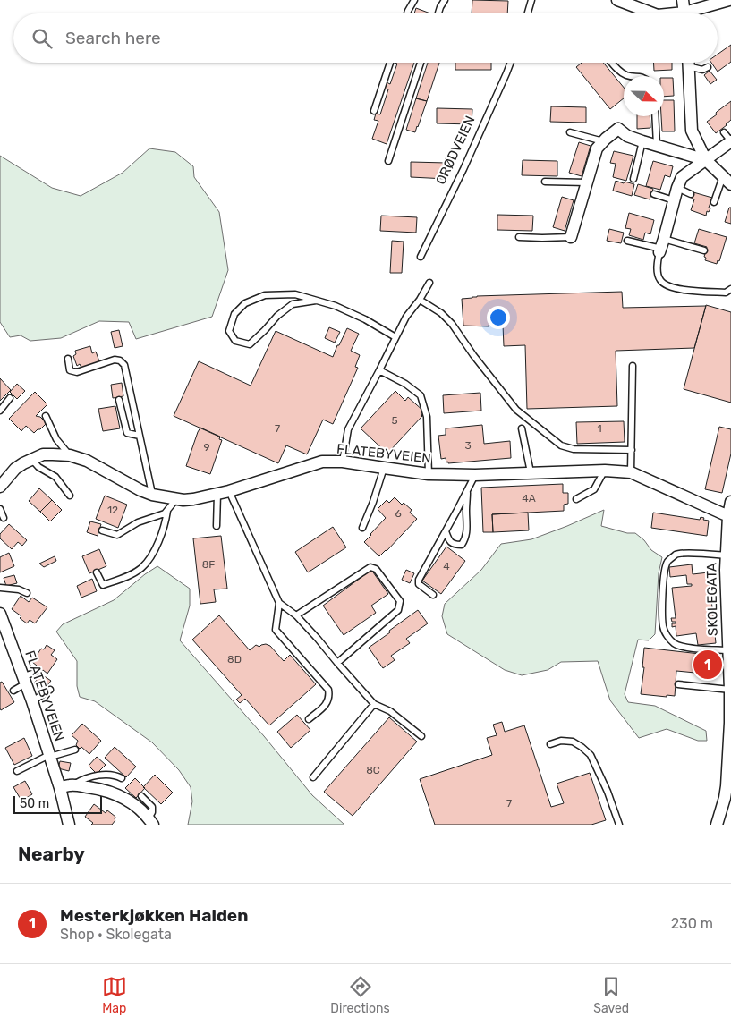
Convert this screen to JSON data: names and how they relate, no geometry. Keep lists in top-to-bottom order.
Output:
{
  "streets": {
    "street": ["FLATEBYVEIEN", "SKOLEGATA"],
    "lane": ["ORØDVEIEN"]
  },
  "crossings": [
    ["FLATEBYVEIEN", "SKOLEGATA"]
  ],
  "house_numbers": [
    "5",
    "7",
    "1",
    "3",
    "9",
    "4A",
    "12",
    "6",
    "8F",
    "4",
    "8D",
    "8C",
    "7"
  ],
  "scale_bar": "50 m",
  "north": "right",
  "page": {
    "search": "Search here",
    "pins": "1",
    "scale": "50 m",
    "heading": "Nearby",
    "list": [
      {
        "mark": "1",
        "name": "Mesterkjøkken Halden",
        "note": "Shop · Skolegata",
        "value": "230 m"
      }
    ],
    "nav": ["Map", "Directions", "Saved"]
  }
}
